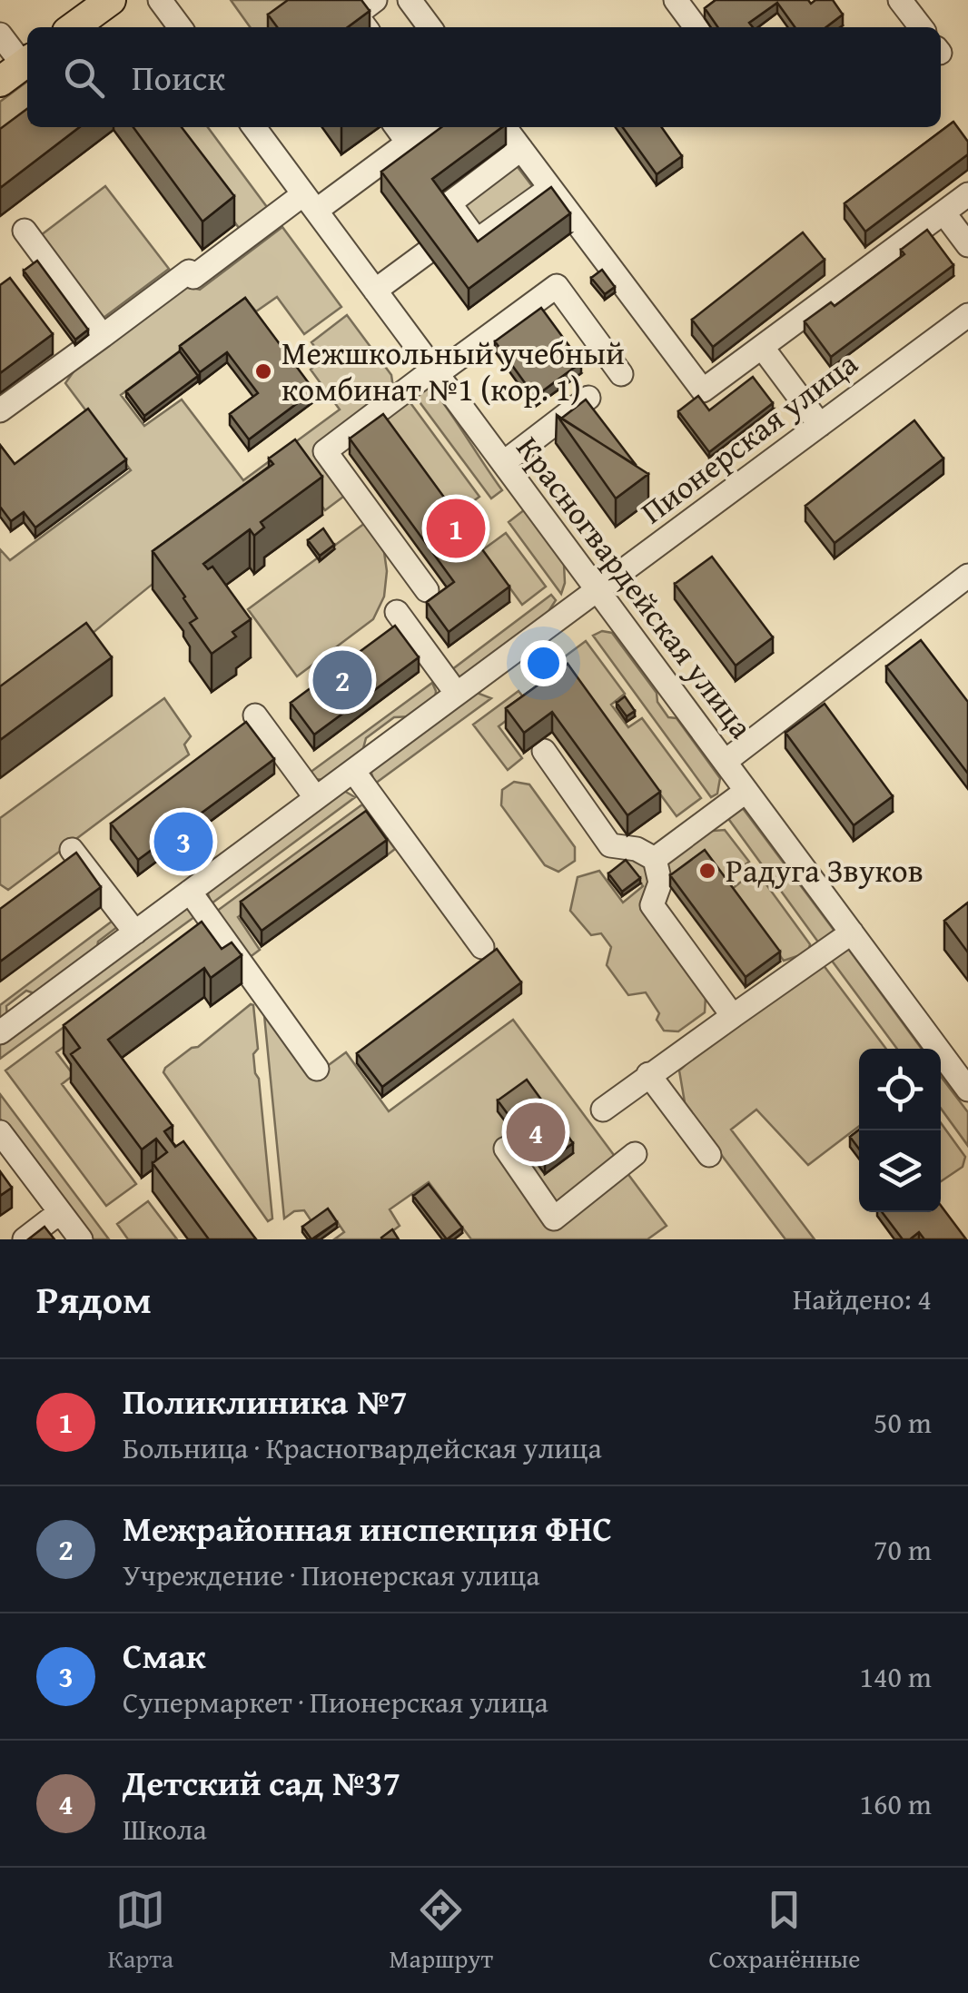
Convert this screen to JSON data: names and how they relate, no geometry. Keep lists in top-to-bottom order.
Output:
{
  "streets": {
    "street": ["Пионерская улица", "Красногвардейская улица"]
  },
  "crossings": [
    ["Пионерская улица", "Красногвардейская улица"]
  ],
  "places": ["Межшкольный учебный комбинат №1 (кор. 1)", "Радуга Звуков"],
  "page": {
    "search": "Поиск",
    "pins": [
      "1",
      "2",
      "3",
      "4"
    ],
    "heading": ["Рядом", "Найдено: 4"],
    "list": [
      {
        "mark": "1",
        "name": "Поликлиника №7",
        "note": "Больница · Красногвардейская улица",
        "value": "50 m"
      },
      {
        "mark": "2",
        "name": "Межрайонная инспекция ФНС",
        "note": "Учреждение · Пионерская улица",
        "value": "70 m"
      },
      {
        "mark": "3",
        "name": "Смак",
        "note": "Супермаркет · Пионерская улица",
        "value": "140 m"
      },
      {
        "mark": "4",
        "name": "Детский сад №37",
        "note": "Школа",
        "value": "160 m"
      }
    ],
    "nav": ["Карта", "Маршрут", "Сохранённые"]
  }
}
